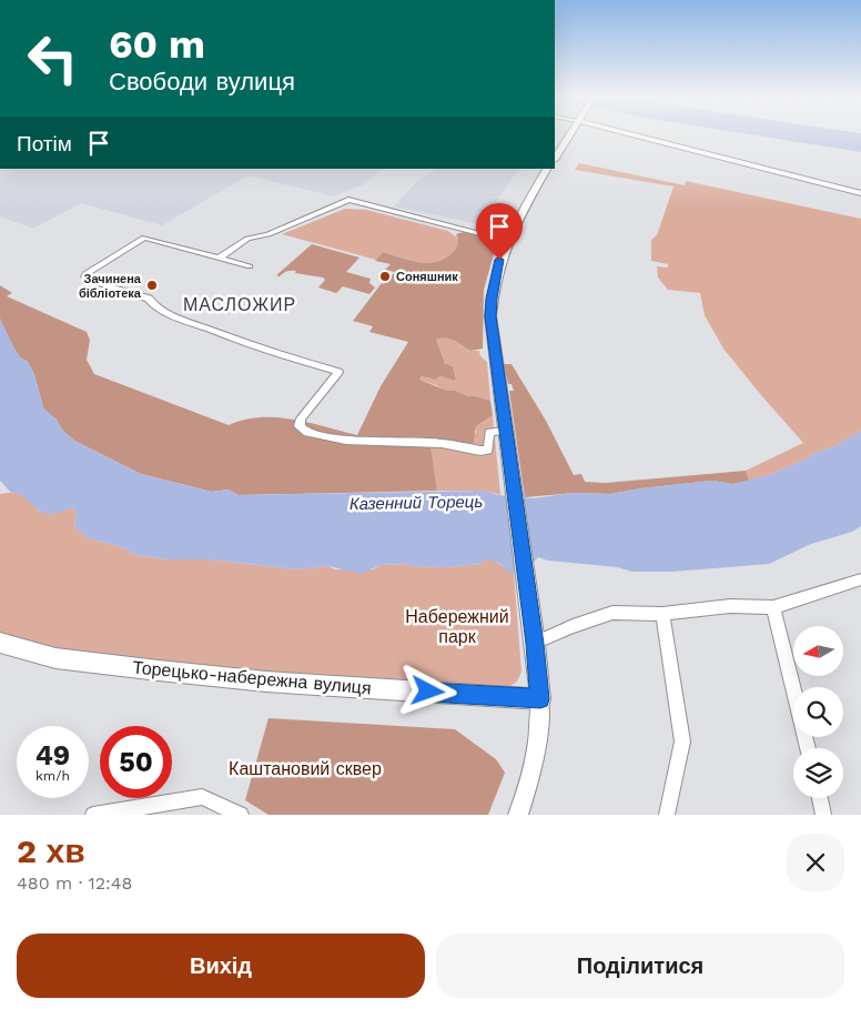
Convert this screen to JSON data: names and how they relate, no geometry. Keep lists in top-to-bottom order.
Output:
{
  "streets": {
    "main road": ["Торецько-набережна вулиця"]
  },
  "districts": ["МАСЛОЖИР"],
  "water": ["Казенний Торець"],
  "parks": ["Набережний парк", "Каштановий сквер"],
  "places": ["Соняшник", "Зачинена бібліотека"],
  "north": "left",
  "page": {
    "turn": ["60 m", "Свободи вулиця"],
    "then": "Потім",
    "speed": "49 km/h",
    "limit": "50",
    "heading": ["2 хв", "480 m · 12:48"],
    "buttons": ["Вихід", "Поділитися"]
  }
}
